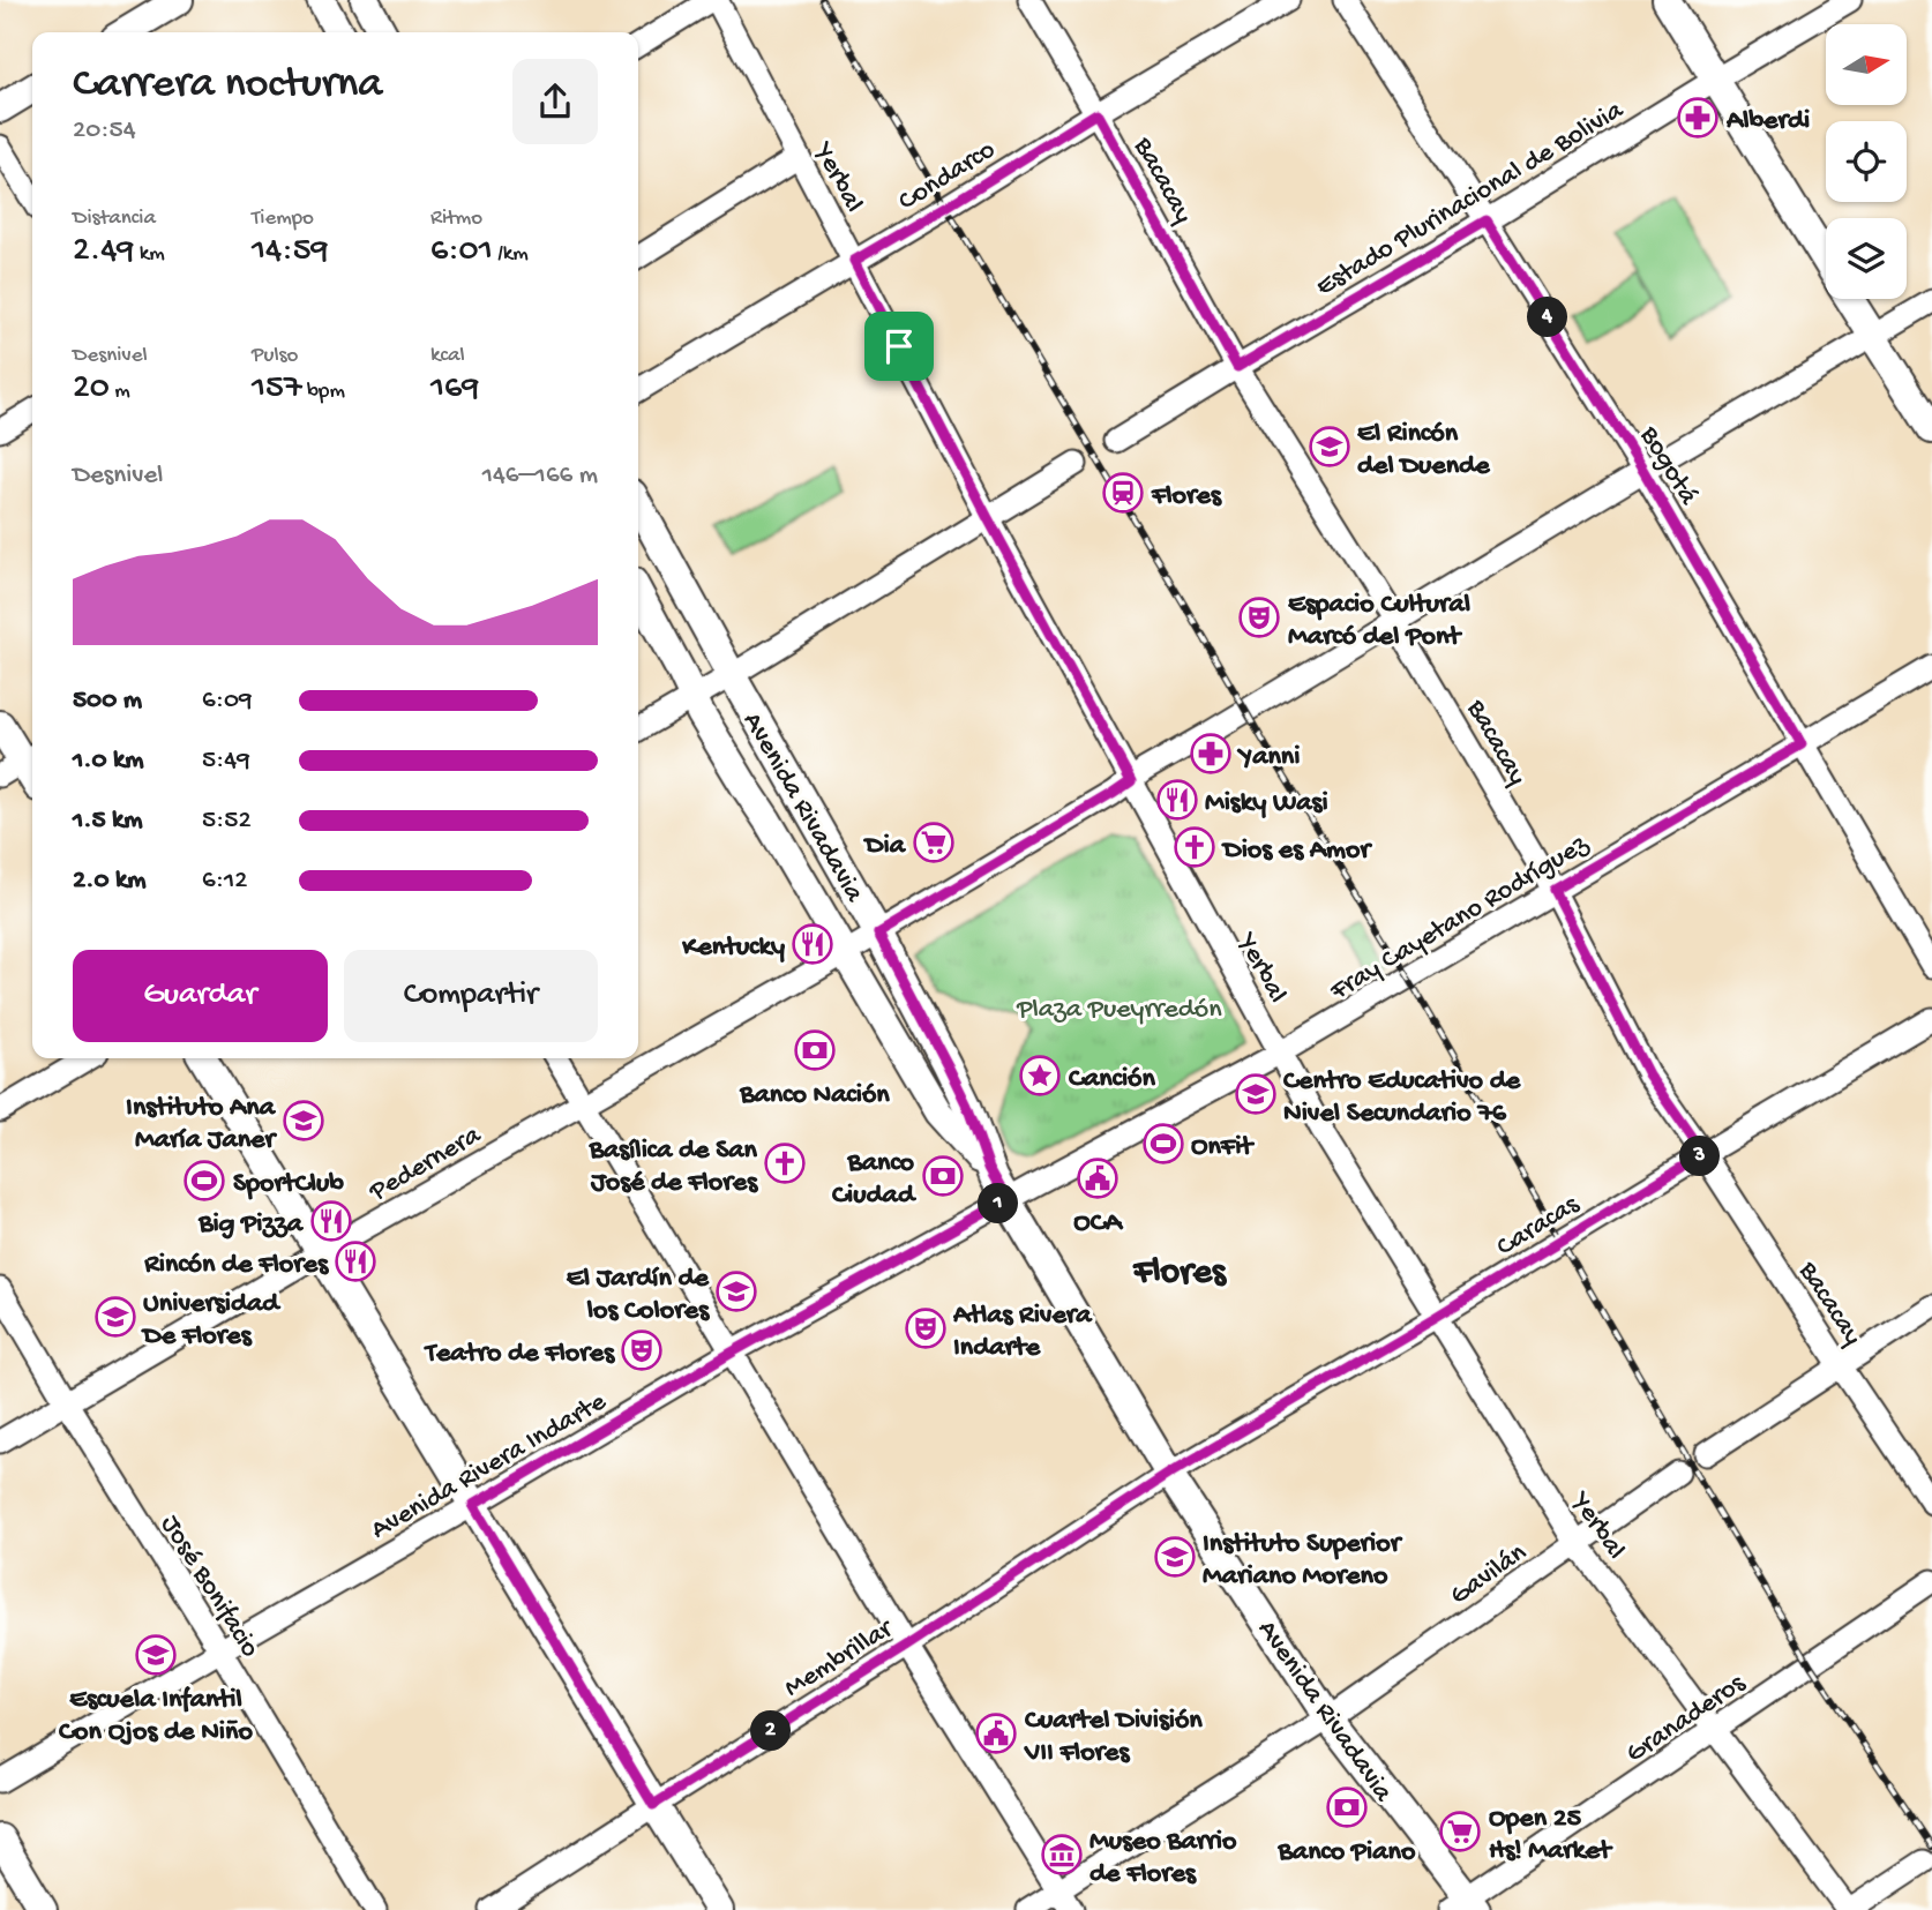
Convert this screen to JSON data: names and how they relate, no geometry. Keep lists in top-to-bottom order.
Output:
{
  "streets": {
    "main road": ["Avenida Rivadavia"],
    "street": [
      "Condarco",
      "Yerbal",
      "Bacacay",
      "Estado Plurinacional de Bolivia",
      "Bogotá",
      "Fray Cayetano Rodríguez",
      "Pedernera",
      "Caracas",
      "Avenida Rivera Indarte",
      "Gavilán",
      "José Bonifacio",
      "Membrillar",
      "Granaderos"
    ]
  },
  "crossings": [
    ["Condarco", "Yerbal"],
    ["Condarco", "Bacacay"],
    ["Yerbal", "Fray Cayetano Rodríguez"],
    ["Yerbal", "Pedernera"],
    ["Yerbal", "Caracas"],
    ["Yerbal", "Gavilán"],
    ["Yerbal", "Granaderos"],
    ["Bacacay", "Estado Plurinacional de Bolivia"],
    ["Bacacay", "Fray Cayetano Rodríguez"],
    ["Bacacay", "Pedernera"],
    ["Bacacay", "Caracas"],
    ["Estado Plurinacional de Bolivia", "Bogotá"],
    ["Bogotá", "Fray Cayetano Rodríguez"],
    ["Bogotá", "Pedernera"],
    ["Avenida Rivadavia", "Fray Cayetano Rodríguez"],
    ["Avenida Rivadavia", "Pedernera"],
    ["Avenida Rivadavia", "Caracas"],
    ["Avenida Rivadavia", "Avenida Rivera Indarte"],
    ["Avenida Rivadavia", "Gavilán"],
    ["Avenida Rivadavia", "Membrillar"],
    ["Avenida Rivadavia", "Granaderos"],
    ["Fray Cayetano Rodríguez", "Avenida Rivera Indarte"],
    ["Pedernera", "José Bonifacio"],
    ["Caracas", "Membrillar"],
    ["Avenida Rivera Indarte", "José Bonifacio"]
  ],
  "districts": ["Flores"],
  "parks": ["Plaza Pueyrredón"],
  "places": {
    "pharmacy": ["Alberdi", "Yanni"],
    "school or university": [
      "El Rincón del Duende",
      "Centro Educativo de Nivel Secundario 76",
      "Instituto Ana María Janer",
      "El Jardín de los Colores",
      "Universidad De Flores",
      "Instituto Superior Mariano Moreno",
      "Escuela Infantil Con Ojos de Niño"
    ],
    "station": ["Flores"],
    "theatre": ["Espacio Cultural Marcó del Pont", "Atlas Rivera Indarte", "Teatro de Flores"],
    "restaurant": [
      "Misky Wasi",
      "Kentucky",
      "Big Pizza",
      "Rincón de Flores"
    ],
    "supermarket": ["Dia", "Open 25 Hs! Market"],
    "church": ["Dios es Amor", "Basílica de San José de Flores"],
    "bank": ["Banco Nación", "Banco Ciudad", "Banco Piano"],
    "place": ["Canción"],
    "sports": ["OnFit", "SportClub"],
    "public building": ["OCA", "Cuartel División VII Flores"],
    "museum": ["Museo Barrio de Flores"]
  },
  "north": "right",
  "page": {
    "heading": ["Carrera nocturna", "20:54"],
    "stats": [
      ["Distancia", "2.49 km"],
      ["Tiempo", "14:59"],
      ["Ritmo", "6:01 /km"],
      ["Desnivel", "20 m"],
      ["Pulso", "157 bpm"],
      ["kcal", "169"]
    ],
    "pins": [
      "4",
      "3",
      "1",
      "2"
    ],
    "chart": ["Desnivel", "146–166 m"],
    "list": [
      {
        "name": "500 m",
        "note": "6:09"
      },
      {
        "name": "1.0 km",
        "note": "5:49"
      },
      {
        "name": "1.5 km",
        "note": "5:52"
      },
      {
        "name": "2.0 km",
        "note": "6:12"
      }
    ],
    "buttons": ["Guardar", "Compartir"]
  }
}
